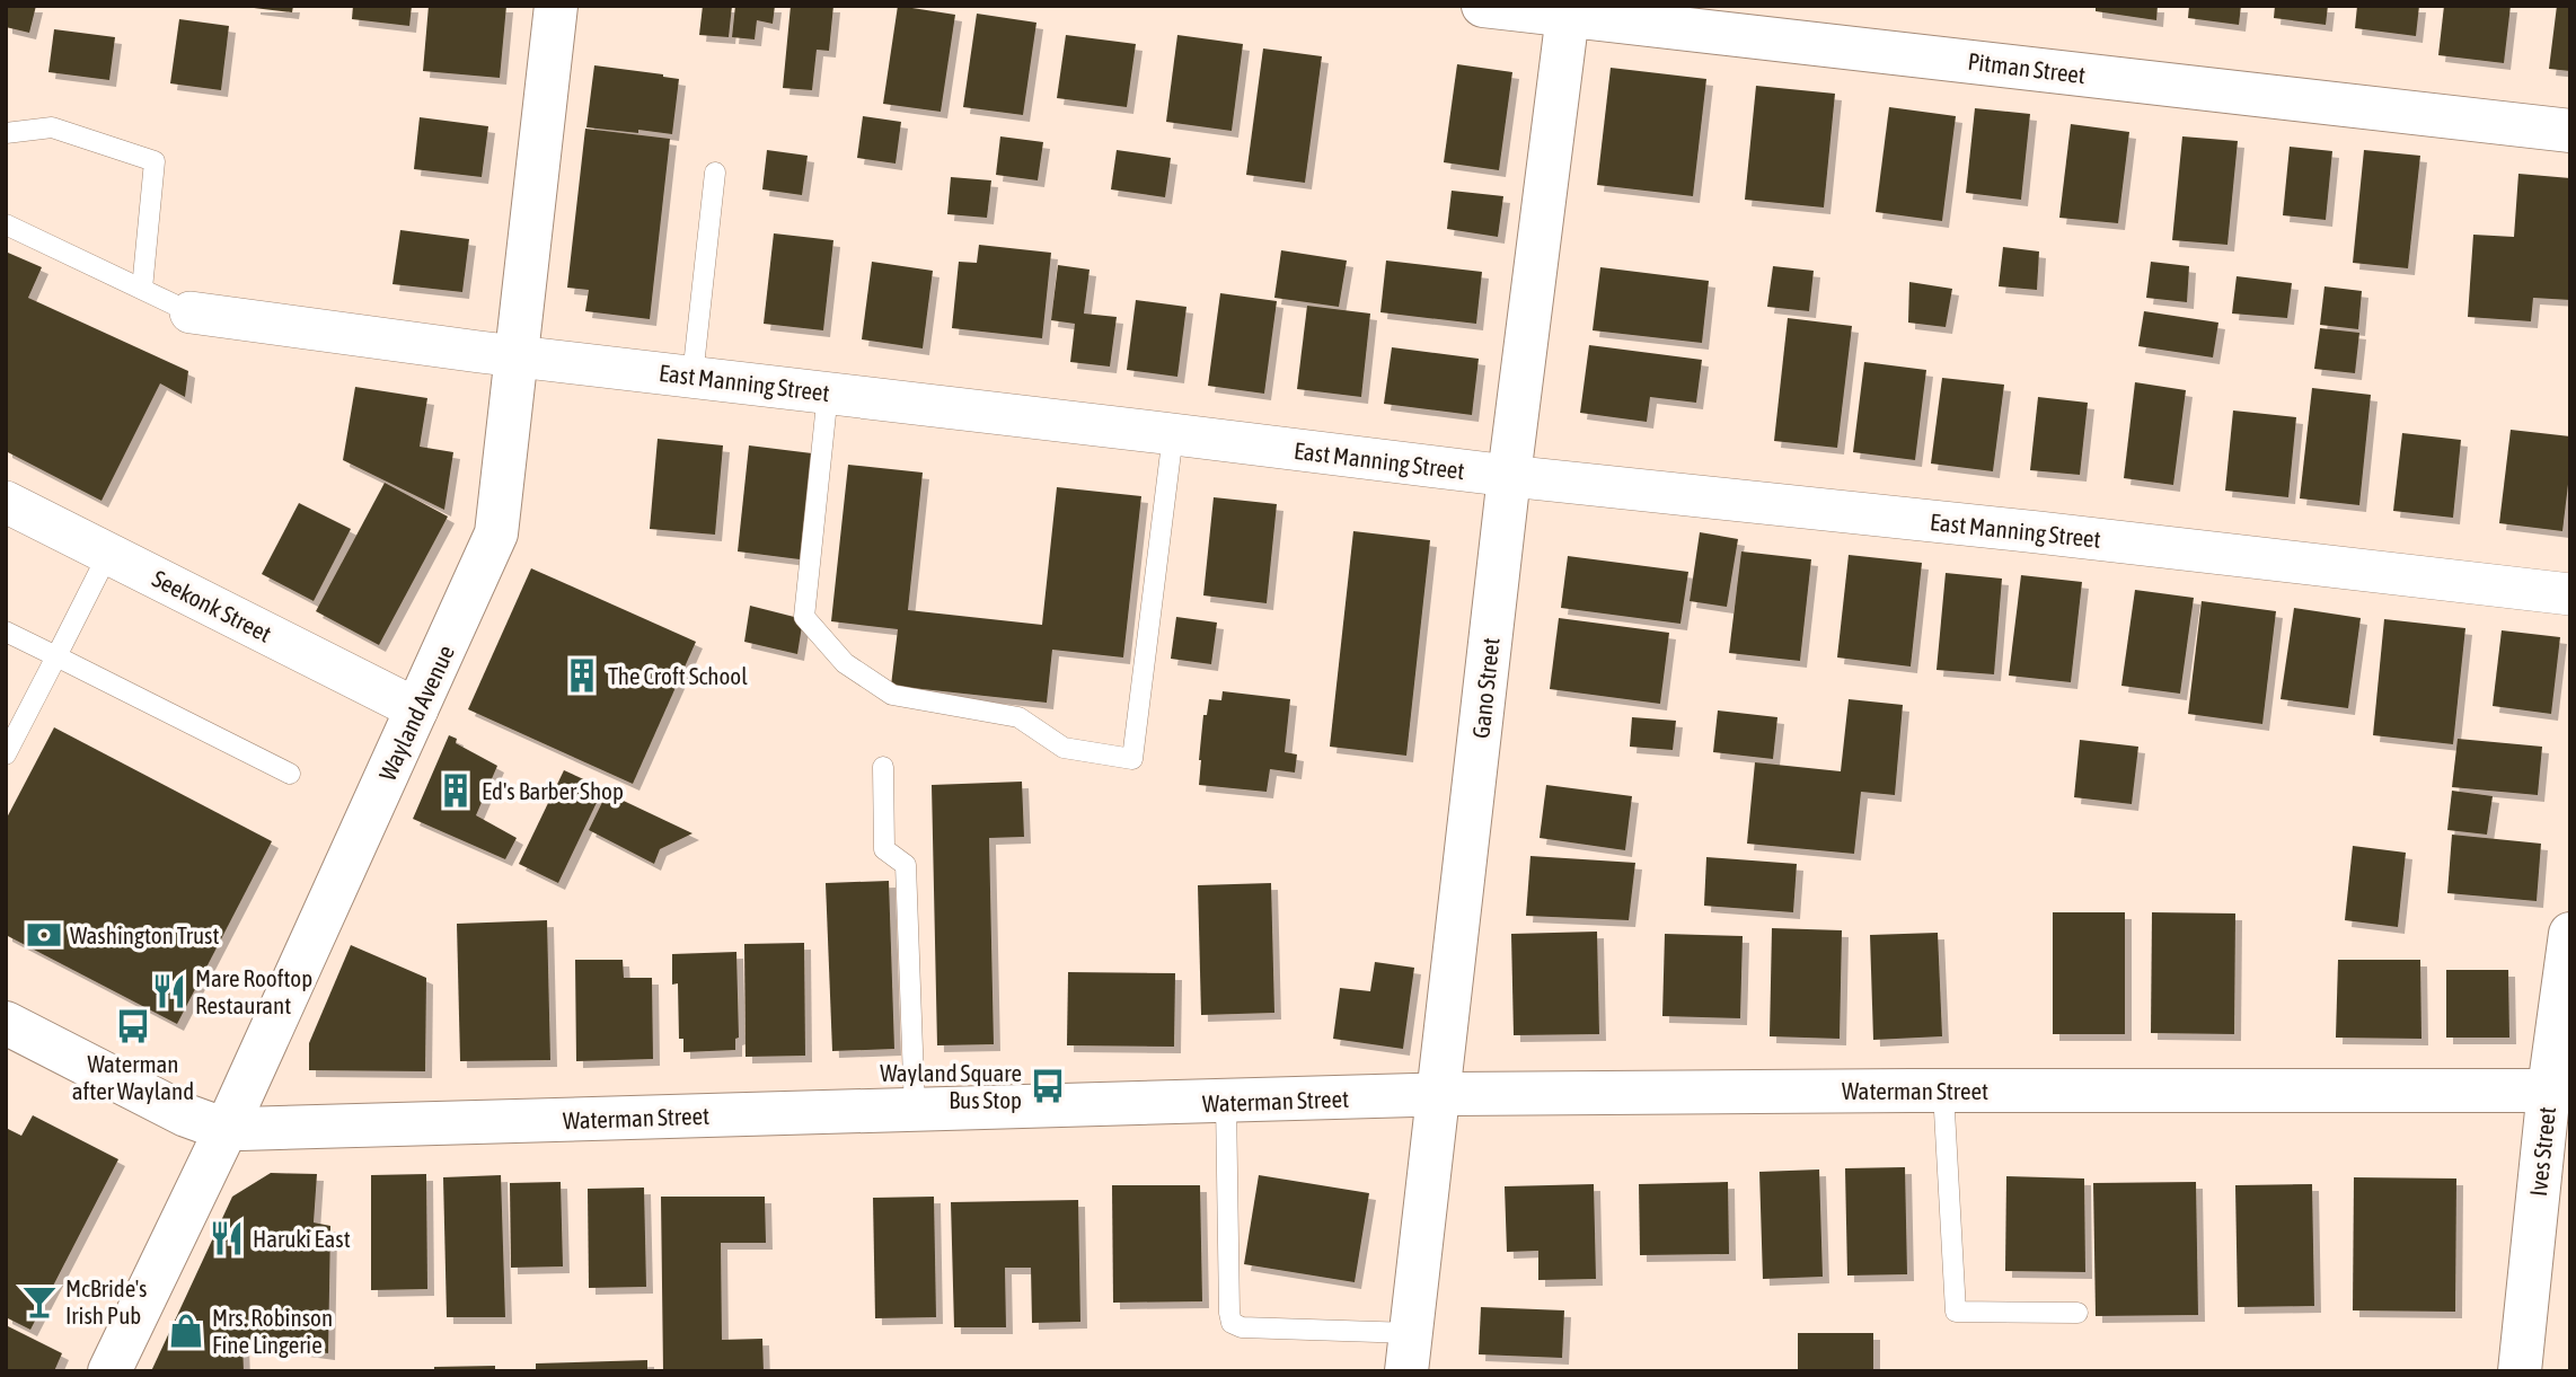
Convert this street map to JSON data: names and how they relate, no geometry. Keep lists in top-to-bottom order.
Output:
{
  "streets": {
    "main road": [
      "Pitman Street",
      "Gano Street",
      "Wayland Avenue",
      "Waterman Street",
      "Ives Street"
    ],
    "street": ["East Manning Street", "Seekonk Street"]
  },
  "crossings": [
    ["Pitman Street", "Gano Street"],
    ["East Manning Street", "Gano Street"],
    ["East Manning Street", "Wayland Avenue"],
    ["Seekonk Street", "Wayland Avenue"],
    ["Gano Street", "Waterman Street"],
    ["Wayland Avenue", "Waterman Street"],
    ["Waterman Street", "Ives Street"]
  ],
  "places": {
    "building": ["The Croft School", "Ed's Barber Shop"],
    "bank": ["Washington Trust"],
    "restaurant": ["Mare Rooftop Restaurant", "Haruki East"],
    "bus stop": ["Waterman after Wayland", "Wayland Square Bus Stop"],
    "bar": ["McBride's Irish Pub"],
    "shop": ["Mrs. Robinson Fine Lingerie"]
  }
}
